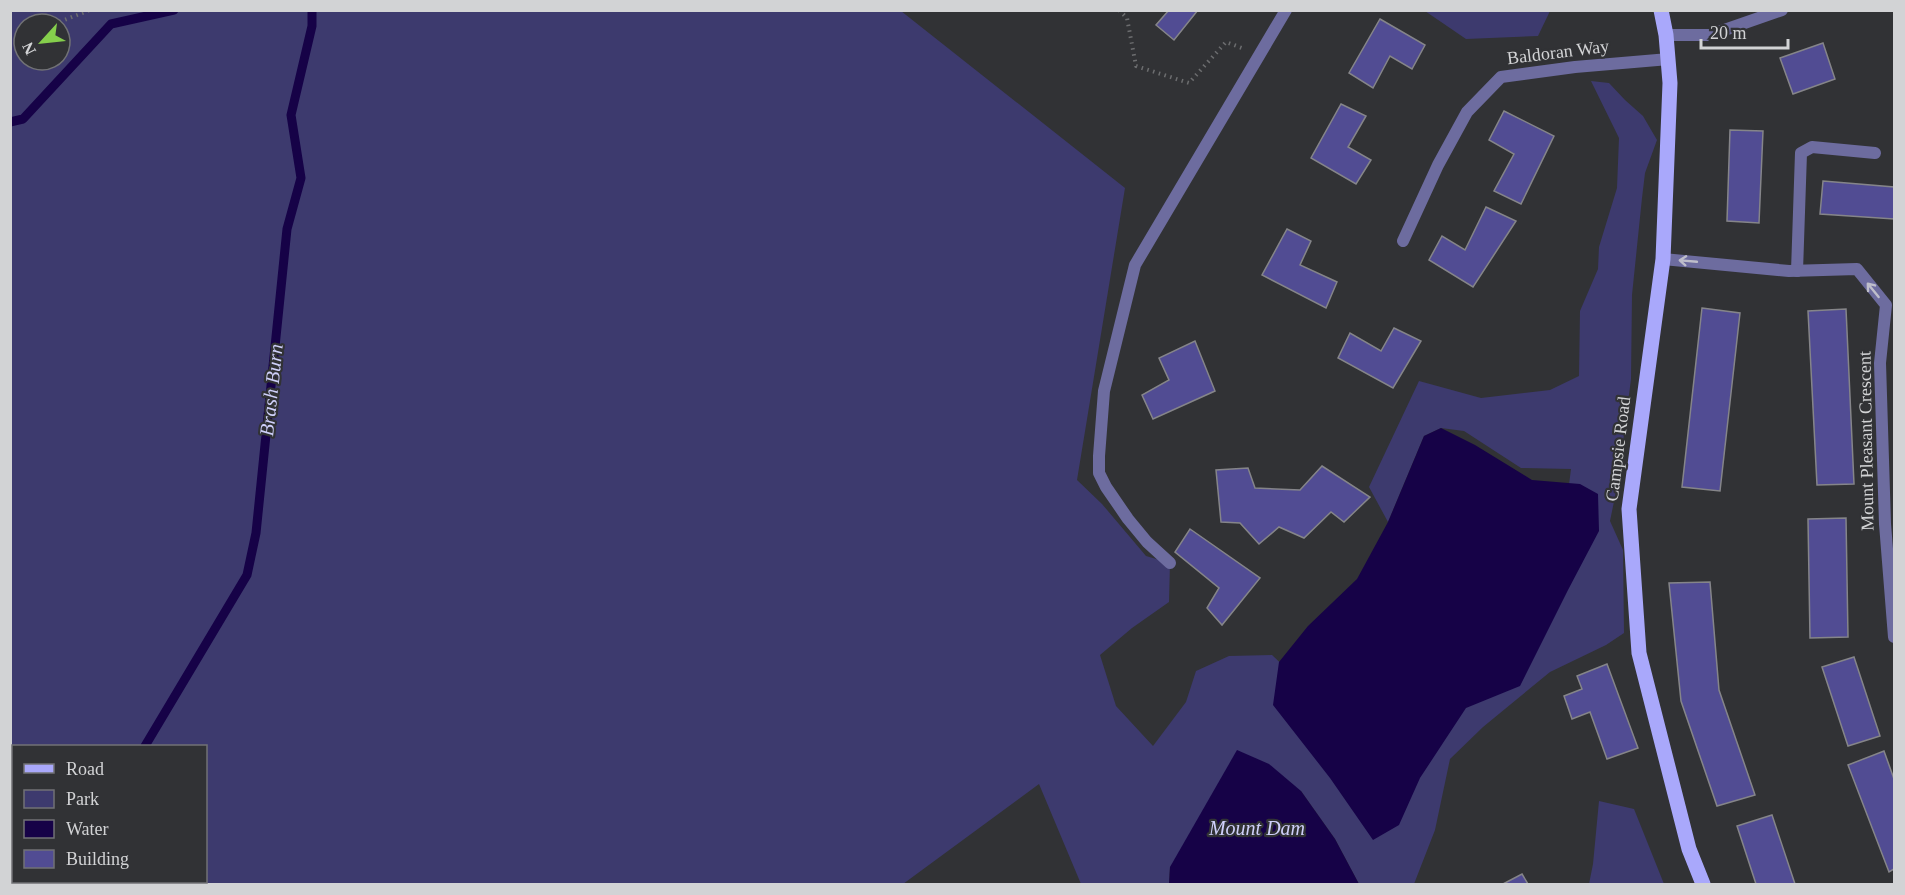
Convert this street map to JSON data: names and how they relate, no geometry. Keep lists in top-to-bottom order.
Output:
{
  "streets": {
    "main road": ["Campsie Road"],
    "street": ["Baldoran Way", "Mount Pleasant Crescent"]
  },
  "crossings": [
    ["Baldoran Way", "Campsie Road"],
    ["Mount Pleasant Crescent", "Campsie Road"]
  ],
  "water": ["Brash Burn", "Mount Dam"],
  "legend": [
    "Road",
    "Park",
    "Water",
    "Building"
  ],
  "scale_bar": "20 m",
  "north": "bottom left"
}
